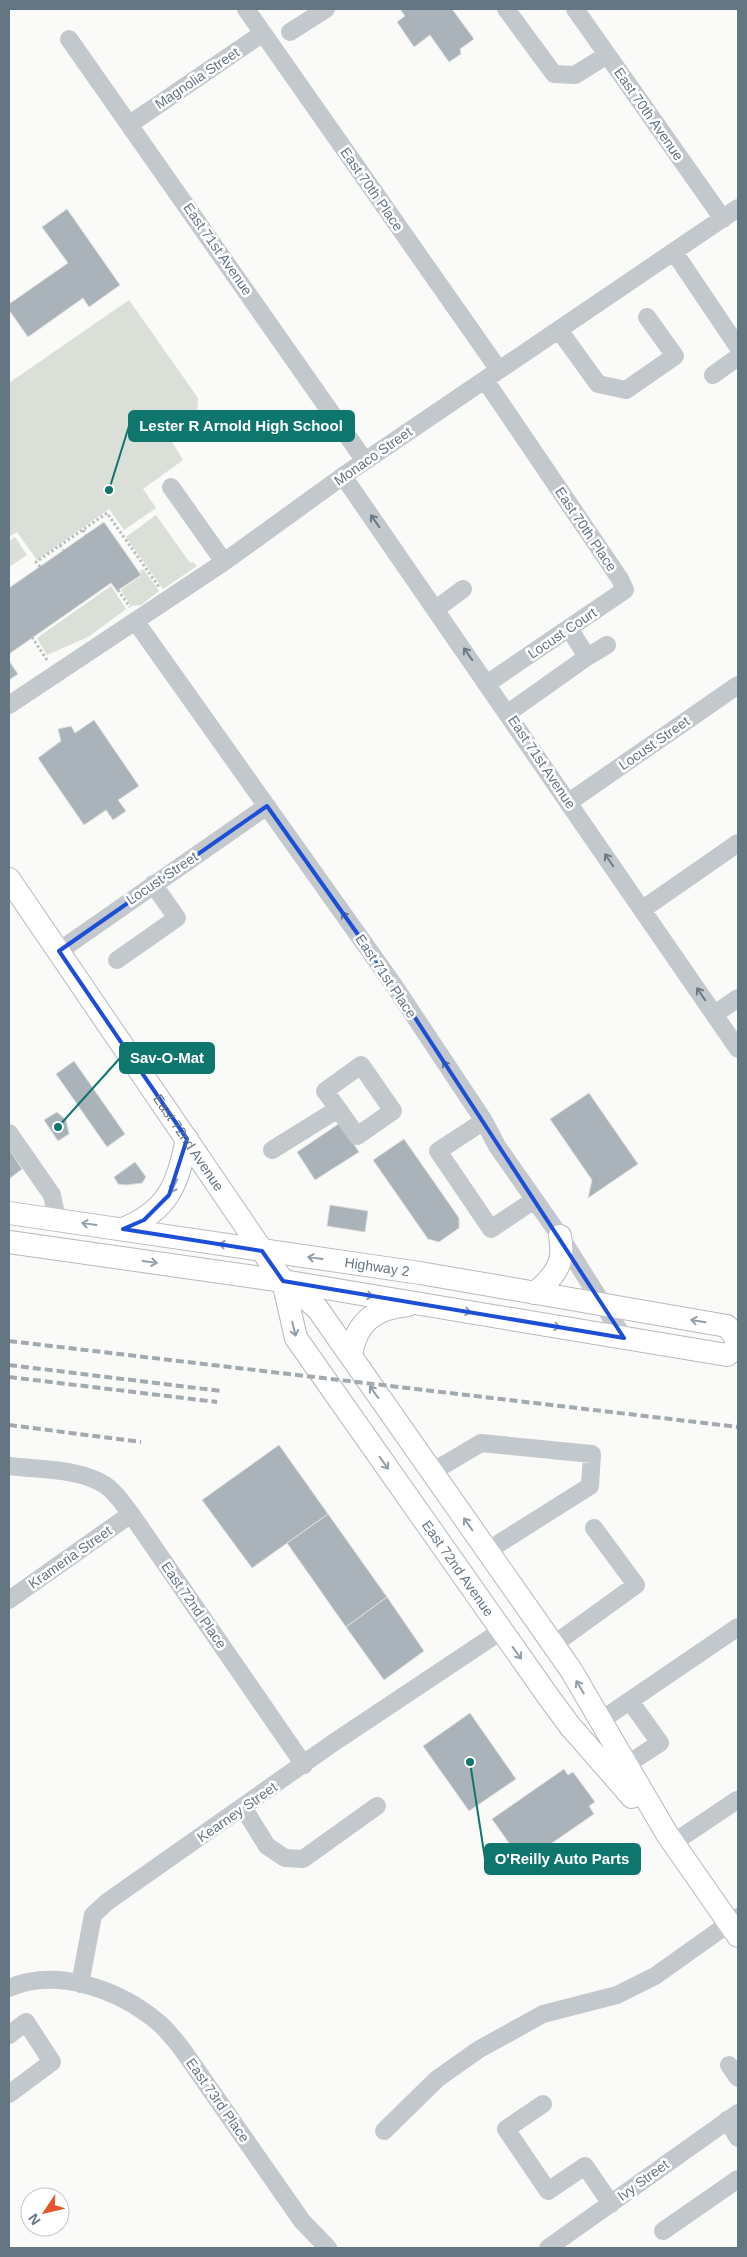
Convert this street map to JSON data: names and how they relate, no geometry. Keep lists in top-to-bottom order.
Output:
{
  "streets": {
    "main road": ["East 72nd Avenue", "Highway 2"],
    "street": [
      "Magnolia Street",
      "East 70th Avenue",
      "East 70th Place",
      "East 71st Avenue",
      "Monaco Street",
      "Locust Court",
      "Locust Street",
      "East 71st Place",
      "Krameria Street",
      "East 72nd Place",
      "Kearney Street",
      "East 73rd Place",
      "Ivy Street"
    ]
  },
  "crossings": [
    ["Magnolia Street", "East 70th Place"],
    ["Magnolia Street", "East 71st Avenue"],
    ["East 70th Avenue", "Monaco Street"],
    ["East 70th Place", "Monaco Street"],
    ["East 70th Place", "Locust Court"],
    ["East 71st Avenue", "Monaco Street"],
    ["East 71st Avenue", "Locust Court"],
    ["East 71st Avenue", "Locust Street"],
    ["Monaco Street", "East 71st Place"],
    ["Locust Street", "East 71st Place"],
    ["Locust Street", "East 72nd Avenue"],
    ["East 71st Place", "Highway 2"],
    ["East 72nd Avenue", "Highway 2"],
    ["East 72nd Avenue", "Kearney Street"],
    ["Krameria Street", "East 72nd Place"],
    ["East 72nd Place", "Kearney Street"],
    ["Kearney Street", "East 73rd Place"]
  ],
  "one_way": ["East 71st Avenue", "East 71st Place"],
  "places": ["Lester R Arnold High School", "Sav-O-Mat", "O'Reilly Auto Parts"],
  "north": "bottom left"
}
